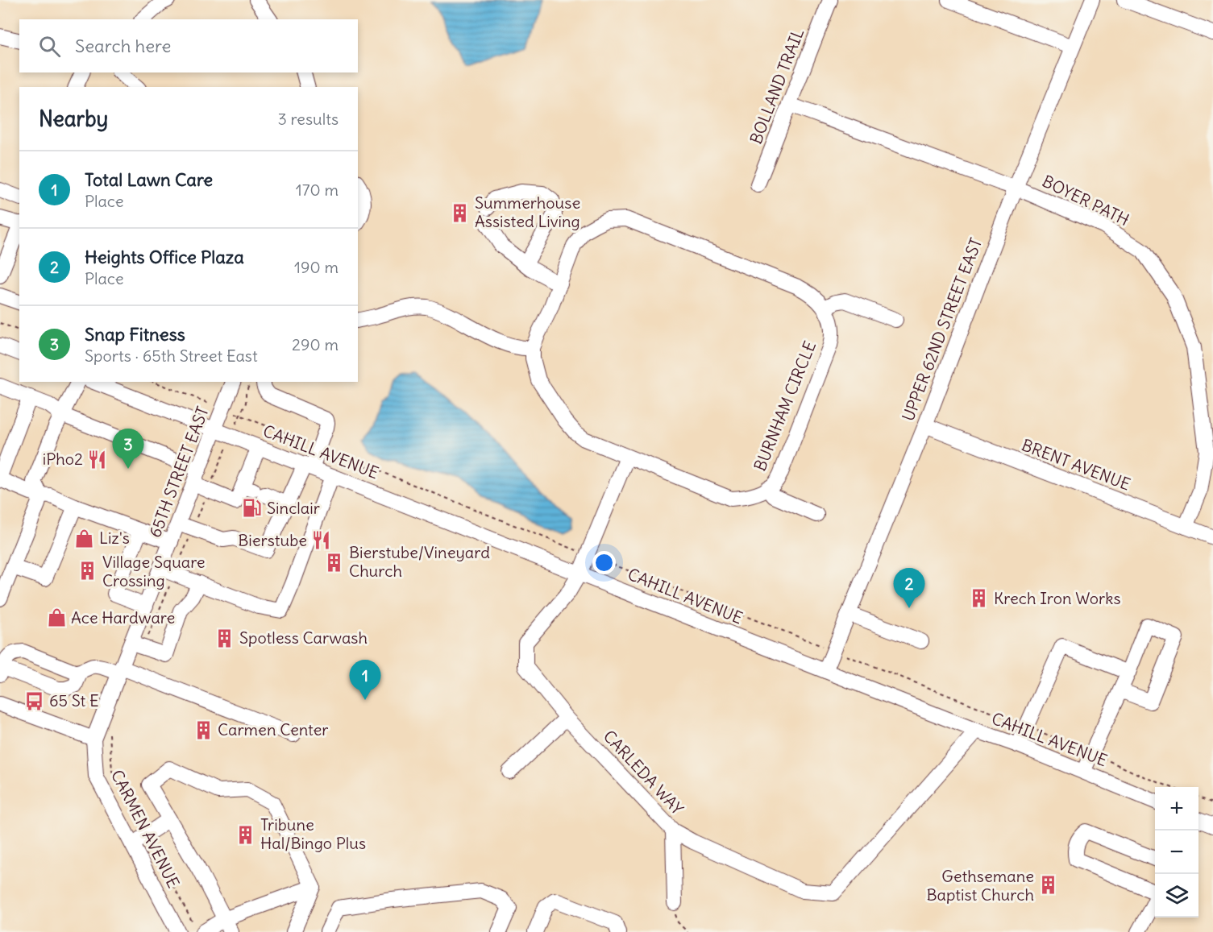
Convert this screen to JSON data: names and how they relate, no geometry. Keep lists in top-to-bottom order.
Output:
{
  "streets": {
    "street": [
      "BOLLAND TRAIL",
      "BOYER PATH",
      "UPPER 62ND STREET EAST",
      "BURNHAM CIRCLE",
      "CAHILL AVENUE",
      "BRENT AVENUE",
      "65TH STREET EAST",
      "CARLEDA WAY",
      "CARMEN AVENUE"
    ]
  },
  "crossings": [
    ["BOLLAND TRAIL", "BOYER PATH"],
    ["BOYER PATH", "UPPER 62ND STREET EAST"],
    ["BOYER PATH", "BRENT AVENUE"],
    ["UPPER 62ND STREET EAST", "CAHILL AVENUE"],
    ["UPPER 62ND STREET EAST", "BRENT AVENUE"],
    ["BURNHAM CIRCLE", "CARLEDA WAY"],
    ["CAHILL AVENUE", "65TH STREET EAST"],
    ["CAHILL AVENUE", "CARLEDA WAY"],
    ["65TH STREET EAST", "CARMEN AVENUE"]
  ],
  "places": {
    "building": [
      "Summerhouse Assisted Living",
      "Bierstube/Vineyard Church",
      "Village Square Crossing",
      "Krech Iron Works",
      "Spotless Carwash",
      "Carmen Center",
      "Tribune Hal/Bingo Plus",
      "Gethsemane Baptist Church"
    ],
    "restaurant": ["iPho2", "Bierstube"],
    "fuel station": ["Sinclair"],
    "shop": ["Liz's", "Ace Hardware"],
    "bus stop": ["65 St E"]
  },
  "page": {
    "search": "Search here",
    "heading": ["Nearby", "3 results"],
    "list": [
      {
        "mark": "1",
        "name": "Total Lawn Care",
        "note": "Place",
        "value": "170 m"
      },
      {
        "mark": "2",
        "name": "Heights Office Plaza",
        "note": "Place",
        "value": "190 m"
      },
      {
        "mark": "3",
        "name": "Snap Fitness",
        "note": "Sports · 65th Street East",
        "value": "290 m"
      }
    ],
    "pins": ["3", "2", "1"],
    "map_buttons": ["+", "−"]
  }
}
